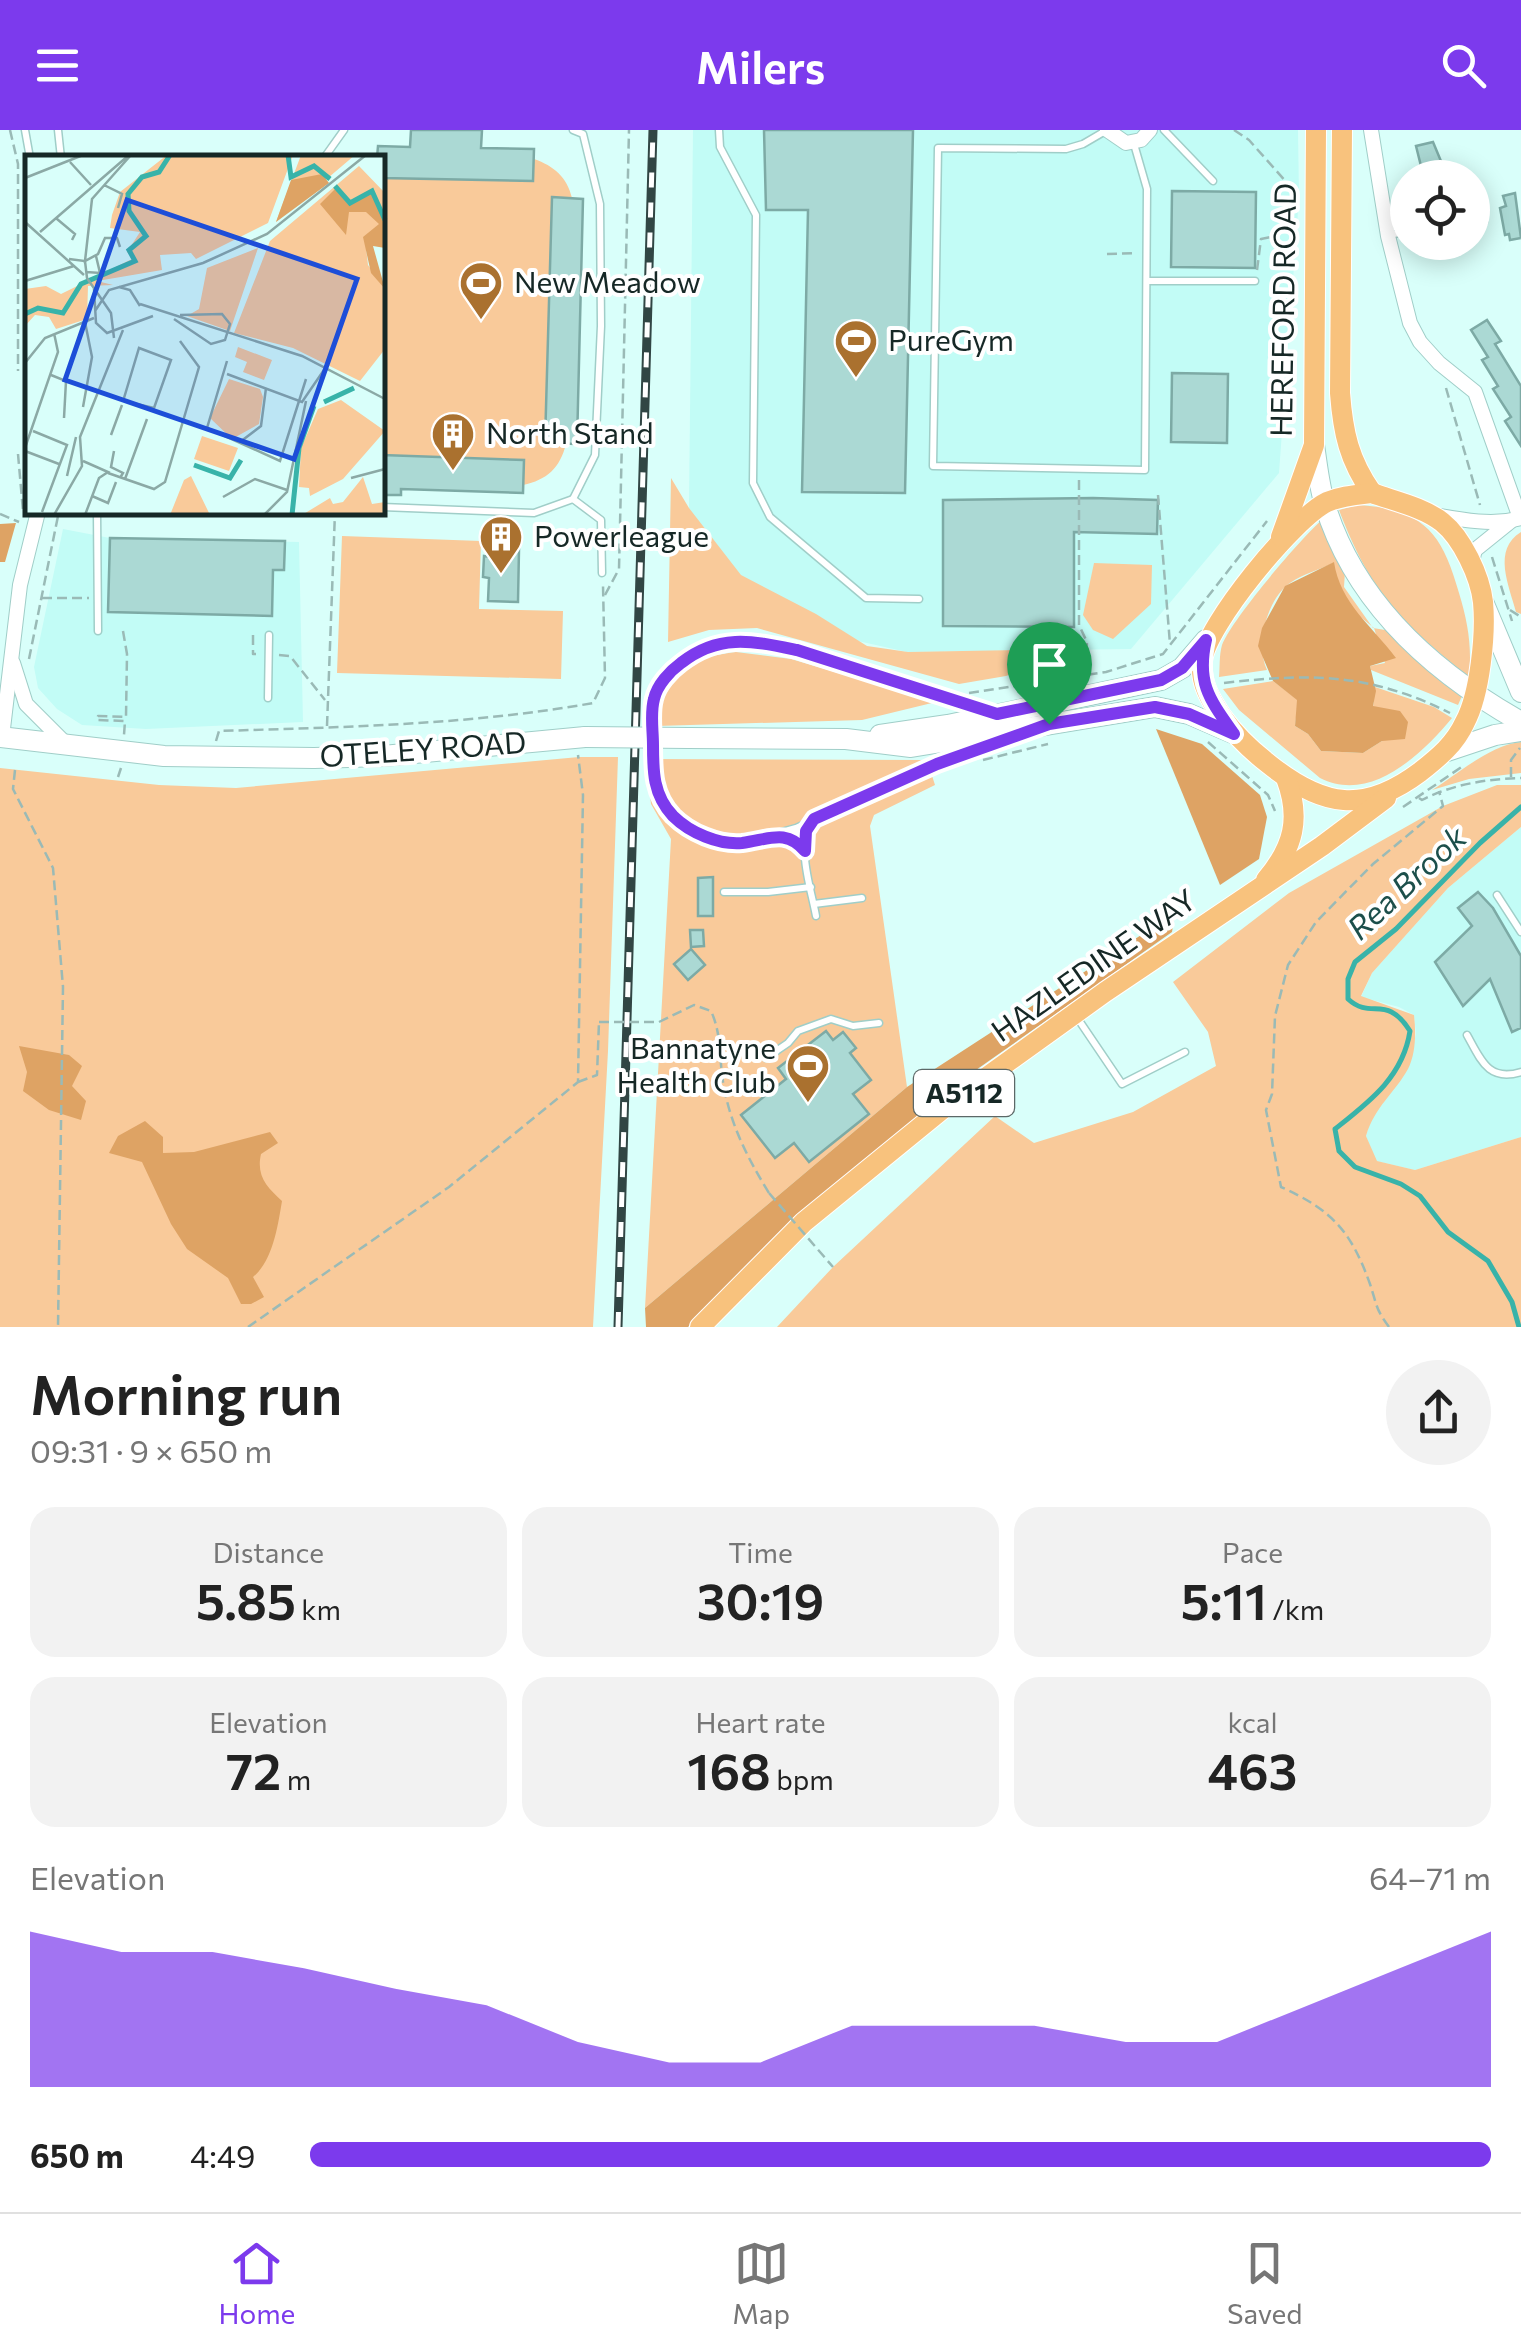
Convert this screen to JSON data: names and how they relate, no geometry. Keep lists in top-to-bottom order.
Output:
{
  "streets": {
    "main road": [
      "HEREFORD ROAD",
      "OTELEY ROAD",
      "HAZLEDINE WAY",
      "A5112"
    ]
  },
  "water": ["Rea Brook"],
  "places": {
    "sports": ["New Meadow", "PureGym", "Bannatyne Health Club"],
    "building": ["North Stand", "Powerleague"]
  },
  "page": {
    "header": "Milers",
    "heading": ["Morning run", "09:31 · 9 × 650 m"],
    "stats": [
      ["Distance", "5.85 km"],
      ["Time", "30:19"],
      ["Pace", "5:11 /km"],
      ["Elevation", "72 m"],
      ["Heart rate", "168 bpm"],
      ["kcal", "463"]
    ],
    "chart": ["Elevation", "64–71 m"],
    "list": [
      {
        "name": "650 m",
        "note": "4:49"
      }
    ],
    "tabs": ["Home", "Map", "Saved"]
  }
}
